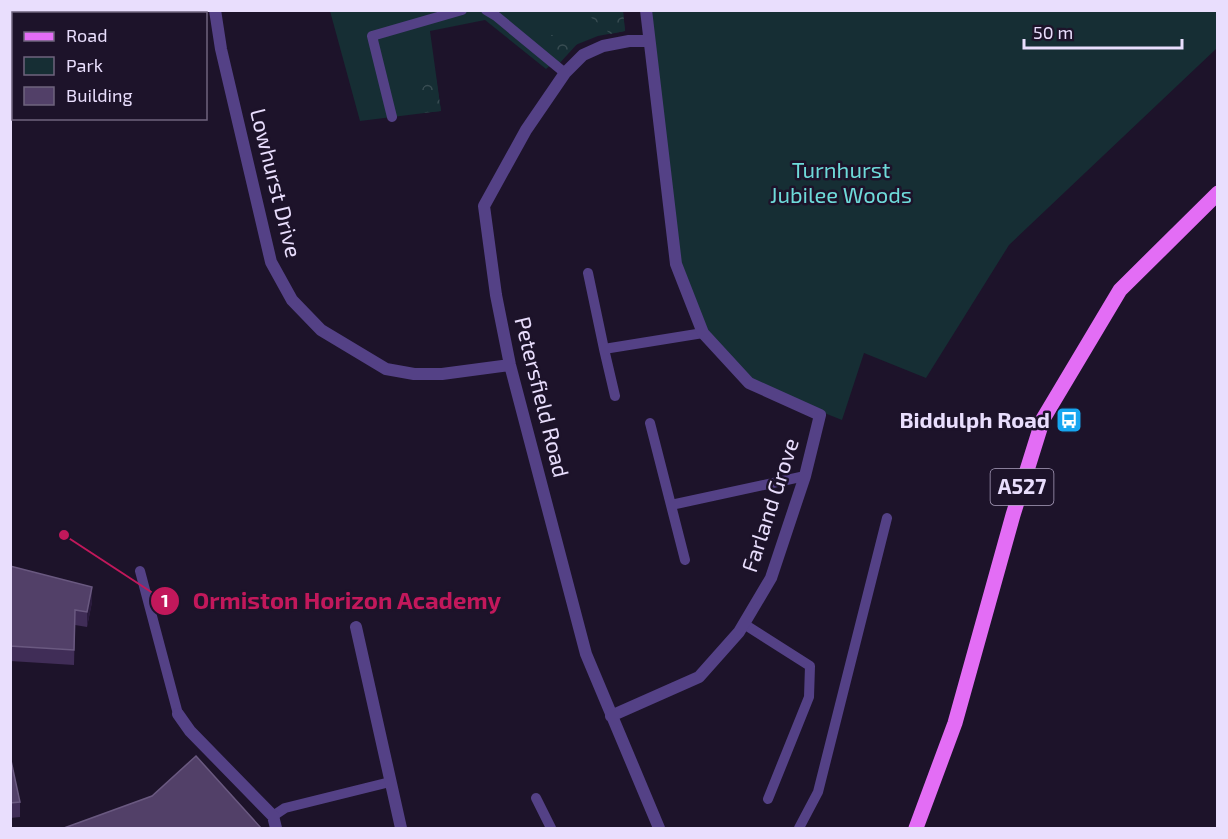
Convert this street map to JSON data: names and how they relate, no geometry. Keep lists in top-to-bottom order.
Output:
{
  "streets": {
    "main road": ["A527"],
    "street": ["Lowhurst Drive", "Petersfield Road", "Farland Grove"]
  },
  "crossings": [
    ["Lowhurst Drive", "Petersfield Road"],
    ["Petersfield Road", "Farland Grove"]
  ],
  "parks": ["Turnhurst Jubilee Woods"],
  "places": {
    "bus stop": ["Biddulph Road"],
    "other": ["Ormiston Horizon Academy"]
  },
  "legend": ["Road", "Park", "Building"],
  "scale_bar": "50 m"
}
